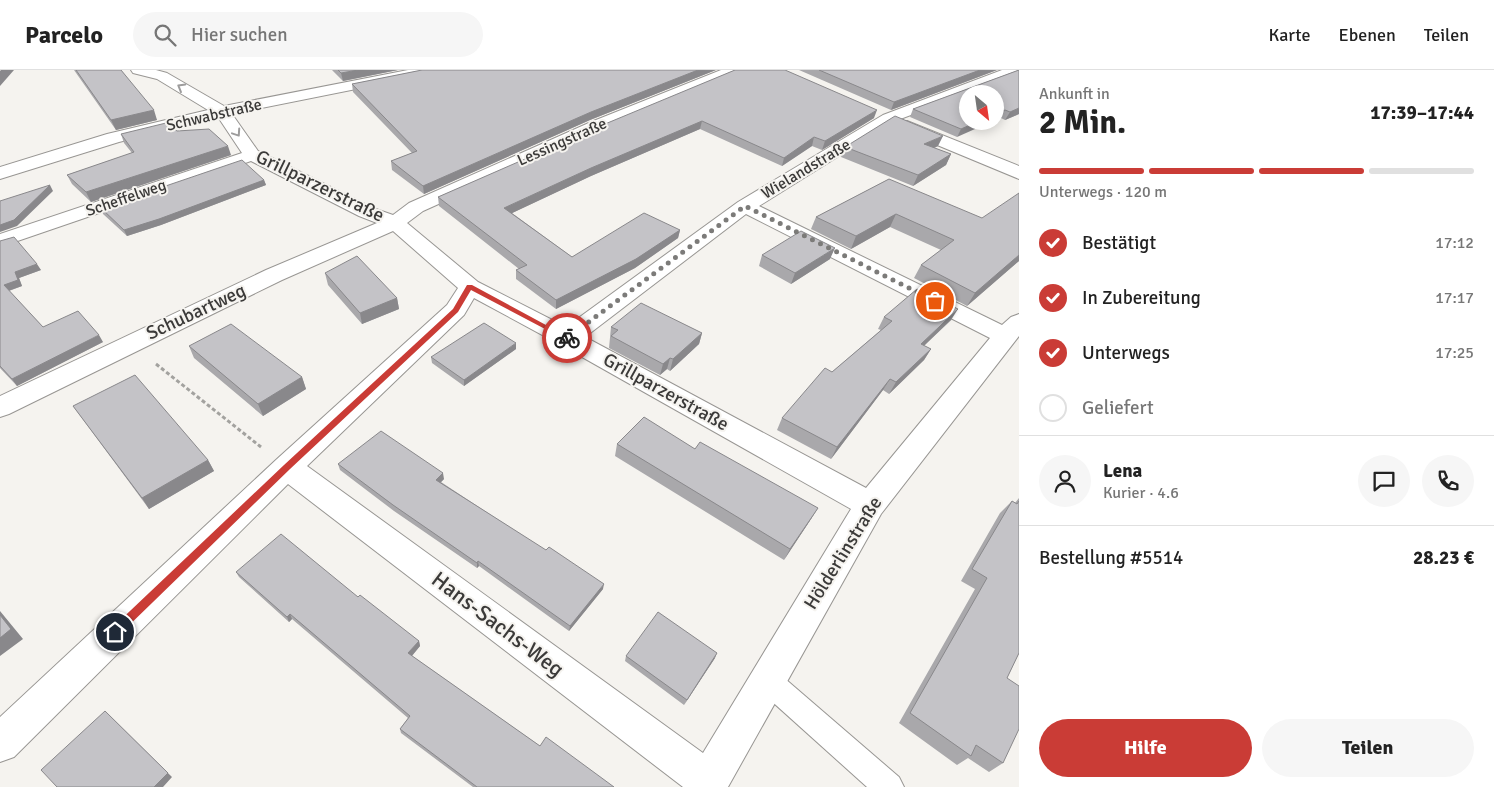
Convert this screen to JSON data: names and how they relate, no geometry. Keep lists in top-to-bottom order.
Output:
{
  "streets": {
    "street": [
      "Schwabstraße",
      "Lessingstraße",
      "Wielandstraße",
      "Grillparzerstraße",
      "Scheffelweg",
      "Schubartweg",
      "Hölderlinstraße",
      "Hans-Sachs-Weg"
    ]
  },
  "crossings": [
    ["Schwabstraße", "Grillparzerstraße"],
    ["Lessingstraße", "Grillparzerstraße"],
    ["Lessingstraße", "Schubartweg"],
    ["Wielandstraße", "Grillparzerstraße"],
    ["Wielandstraße", "Hölderlinstraße"],
    ["Grillparzerstraße", "Scheffelweg"],
    ["Grillparzerstraße", "Schubartweg"],
    ["Grillparzerstraße", "Hölderlinstraße"],
    ["Hölderlinstraße", "Hans-Sachs-Weg"]
  ],
  "north": "bottom right",
  "page": {
    "header": "Parcelo",
    "search": "Hier suchen",
    "nav": ["Karte", "Ebenen", "Teilen"],
    "heading": ["2 Min.", "Ankunft in", "17:39–17:44"],
    "panel": [
      "Lena",
      "Kurier · 4.6",
      "Bestellung #5514",
      "28.23 €"
    ],
    "bar": "Unterwegs · 120 m",
    "list": [
      ["Bestätigt", "17:12"],
      ["In Zubereitung", "17:17"],
      ["Unterwegs", "17:25"],
      "Geliefert"
    ],
    "buttons": ["Hilfe", "Teilen"]
  }
}
